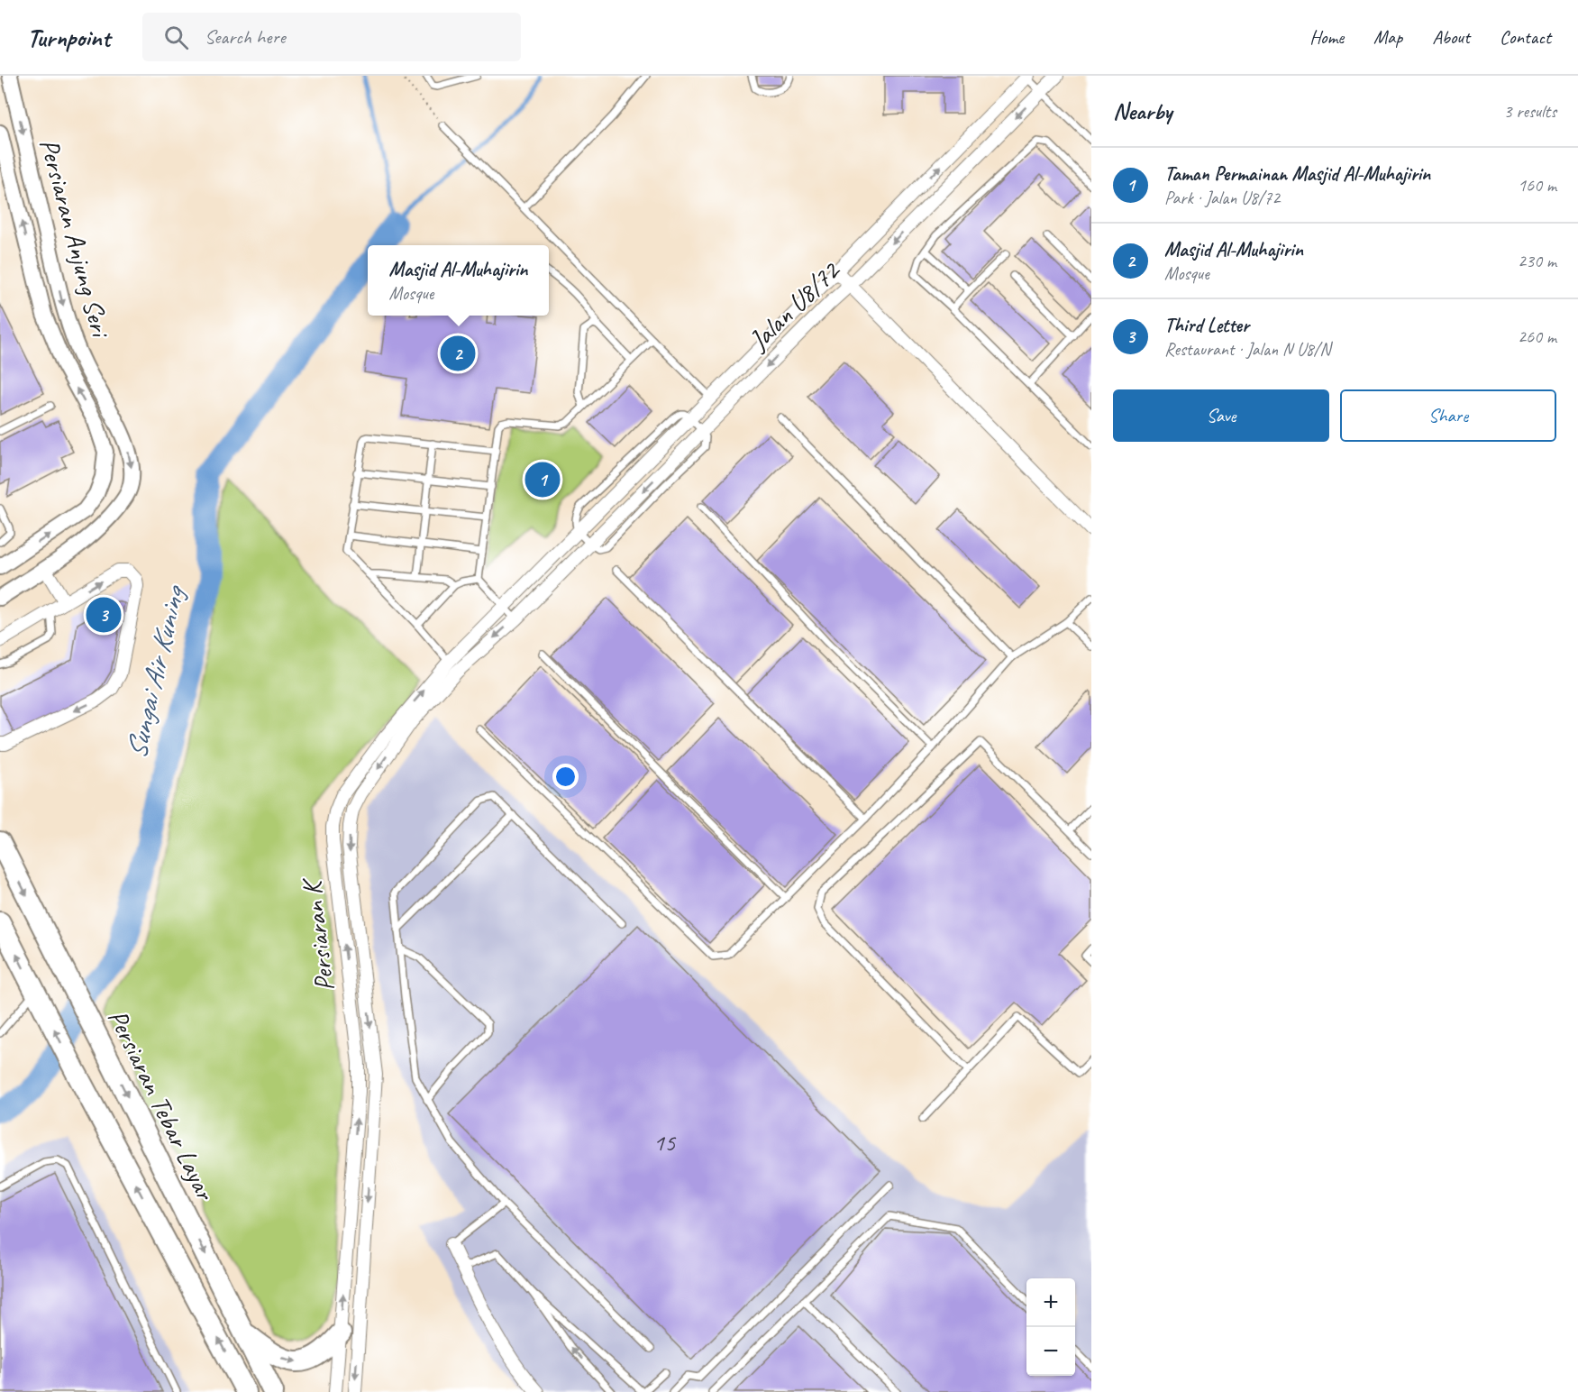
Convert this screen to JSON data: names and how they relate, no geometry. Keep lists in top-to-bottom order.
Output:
{
  "streets": {
    "main road": ["Persiaran Tebar Layar"],
    "street": ["Persiaran Anjung Seri", "Jalan U8/72", "Persiaran K"]
  },
  "crossings": [
    ["Jalan U8/72", "Persiaran K"]
  ],
  "water": ["Sungai Air Kuning"],
  "house_numbers": ["15"],
  "page": {
    "header": "Turnpoint",
    "search": "Search here",
    "nav": [
      "Home",
      "Map",
      "About",
      "Contact"
    ],
    "heading": ["Nearby", "3 results"],
    "list": [
      {
        "mark": "1",
        "name": "Taman Permainan Masjid Al-Muhajirin",
        "note": "Park · Jalan U8/72",
        "value": "160 m"
      },
      {
        "mark": "2",
        "name": "Masjid Al-Muhajirin",
        "note": "Mosque",
        "value": "230 m"
      },
      {
        "mark": "3",
        "name": "Third Letter",
        "note": "Restaurant · Jalan N U8/N",
        "value": "260 m"
      }
    ],
    "popup": ["Masjid Al-Muhajirin", "Mosque"],
    "pins": ["2", "1", "3"],
    "buttons": ["Save", "Share"],
    "map_buttons": ["+", "−"]
  }
}
